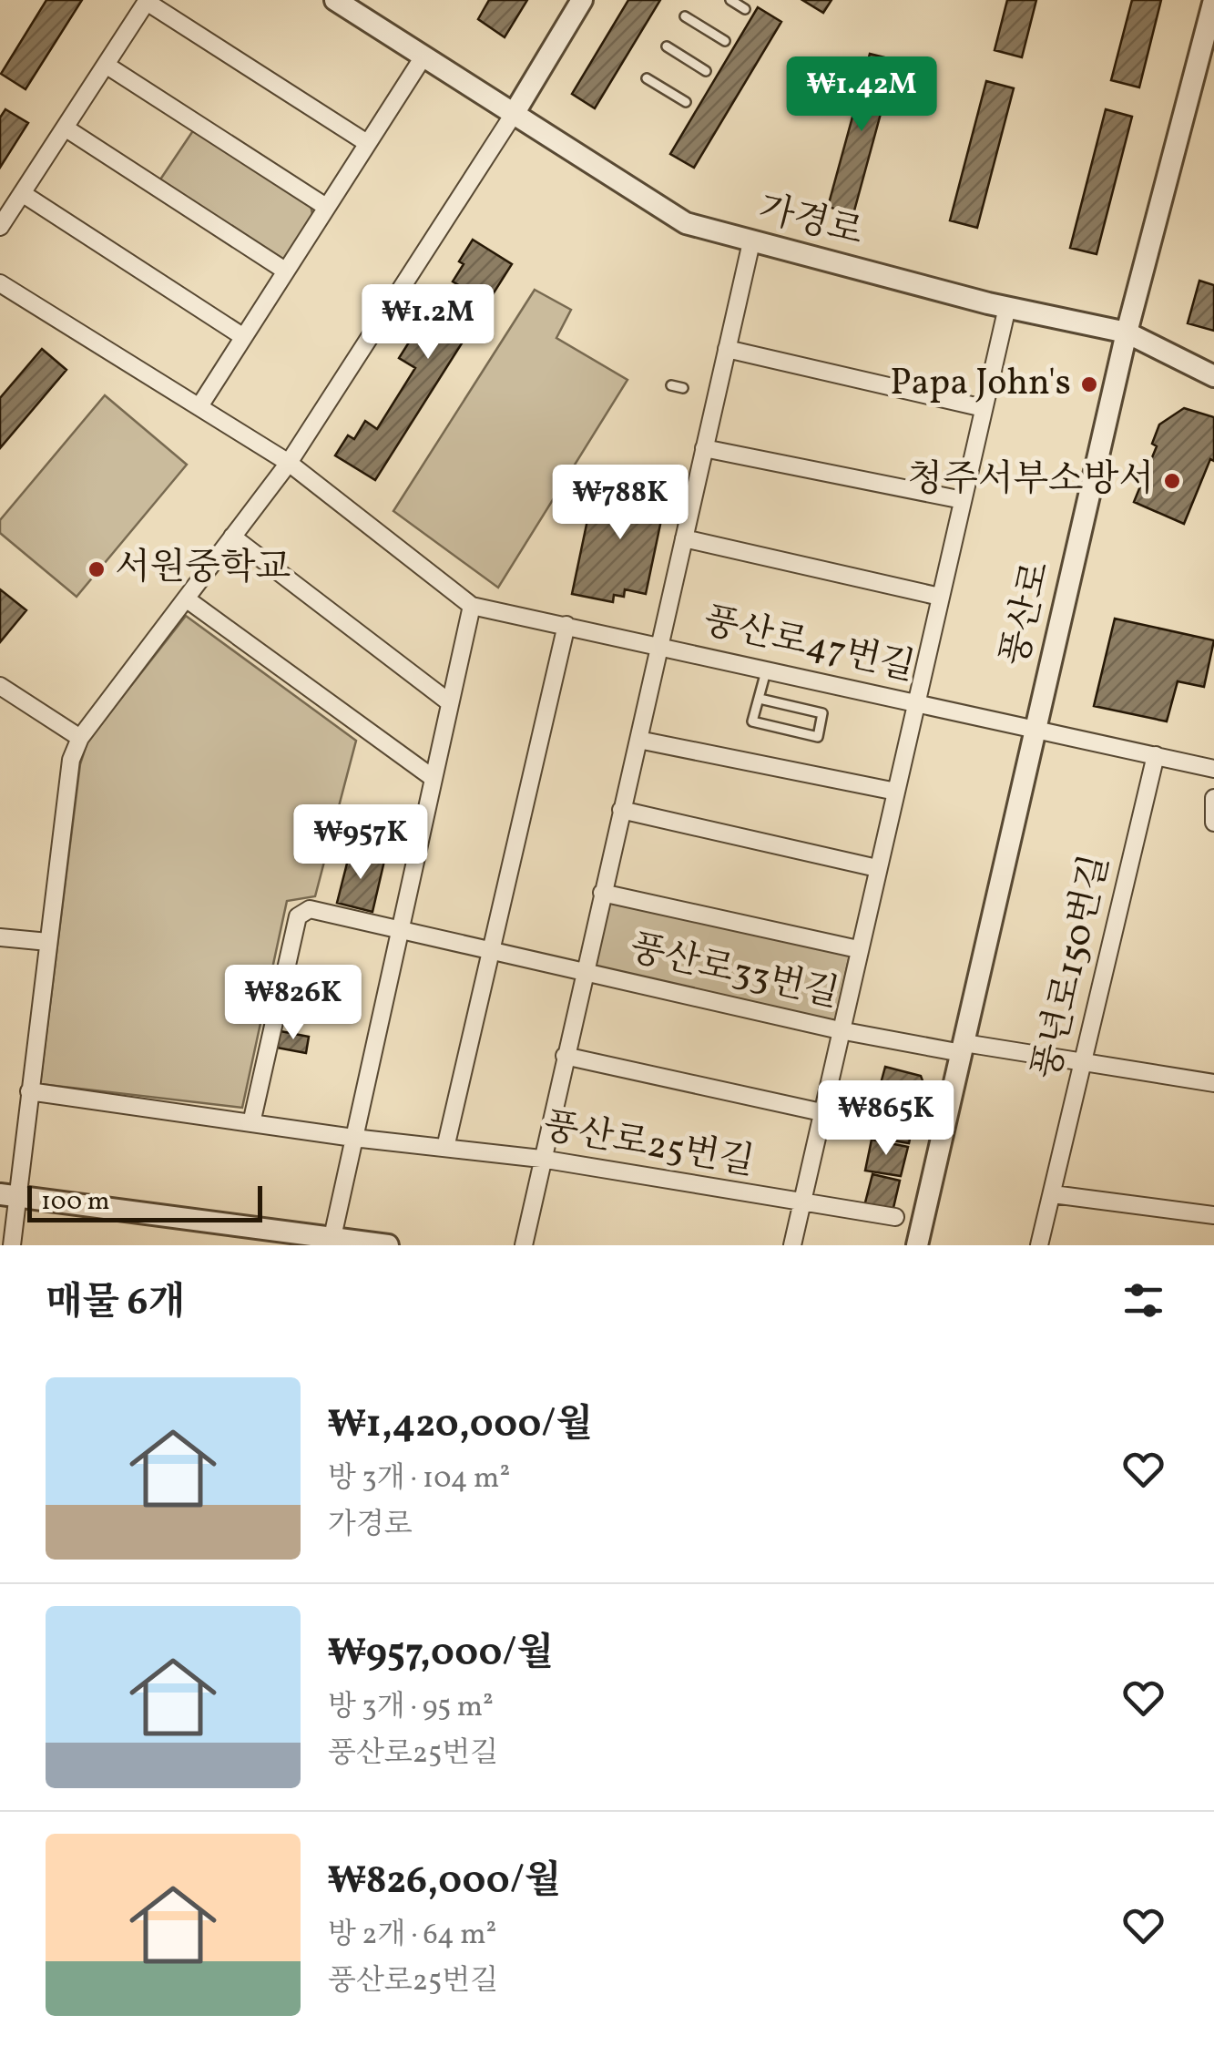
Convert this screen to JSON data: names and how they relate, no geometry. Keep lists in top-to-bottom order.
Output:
{
  "streets": {
    "street": [
      "가경로",
      "풍산로",
      "풍산로47번길",
      "풍년로150번길",
      "풍산로33번길",
      "풍산로25번길"
    ]
  },
  "crossings": [
    ["가경로", "풍산로"],
    ["풍산로", "풍산로47번길"],
    ["풍산로", "풍산로33번길"],
    ["풍산로47번길", "풍년로150번길"],
    ["풍년로150번길", "풍산로33번길"]
  ],
  "places": ["Papa John's", "청주서부소방서", "서원중학교"],
  "scale_bar": "100 m",
  "page": {
    "price": [
      "₩1.42M",
      "₩1.2M",
      "₩788K",
      "₩957K",
      "₩826K",
      "₩865K"
    ],
    "scale": "100 m",
    "heading": "매물 6개",
    "list": [
      {
        "name": "₩1,420,000/월",
        "note": "방 3개 · 104 m² · 가경로"
      },
      {
        "name": "₩957,000/월",
        "note": "방 3개 · 95 m² · 풍산로25번길"
      },
      {
        "name": "₩826,000/월",
        "note": "방 2개 · 64 m² · 풍산로25번길"
      }
    ]
  }
}
